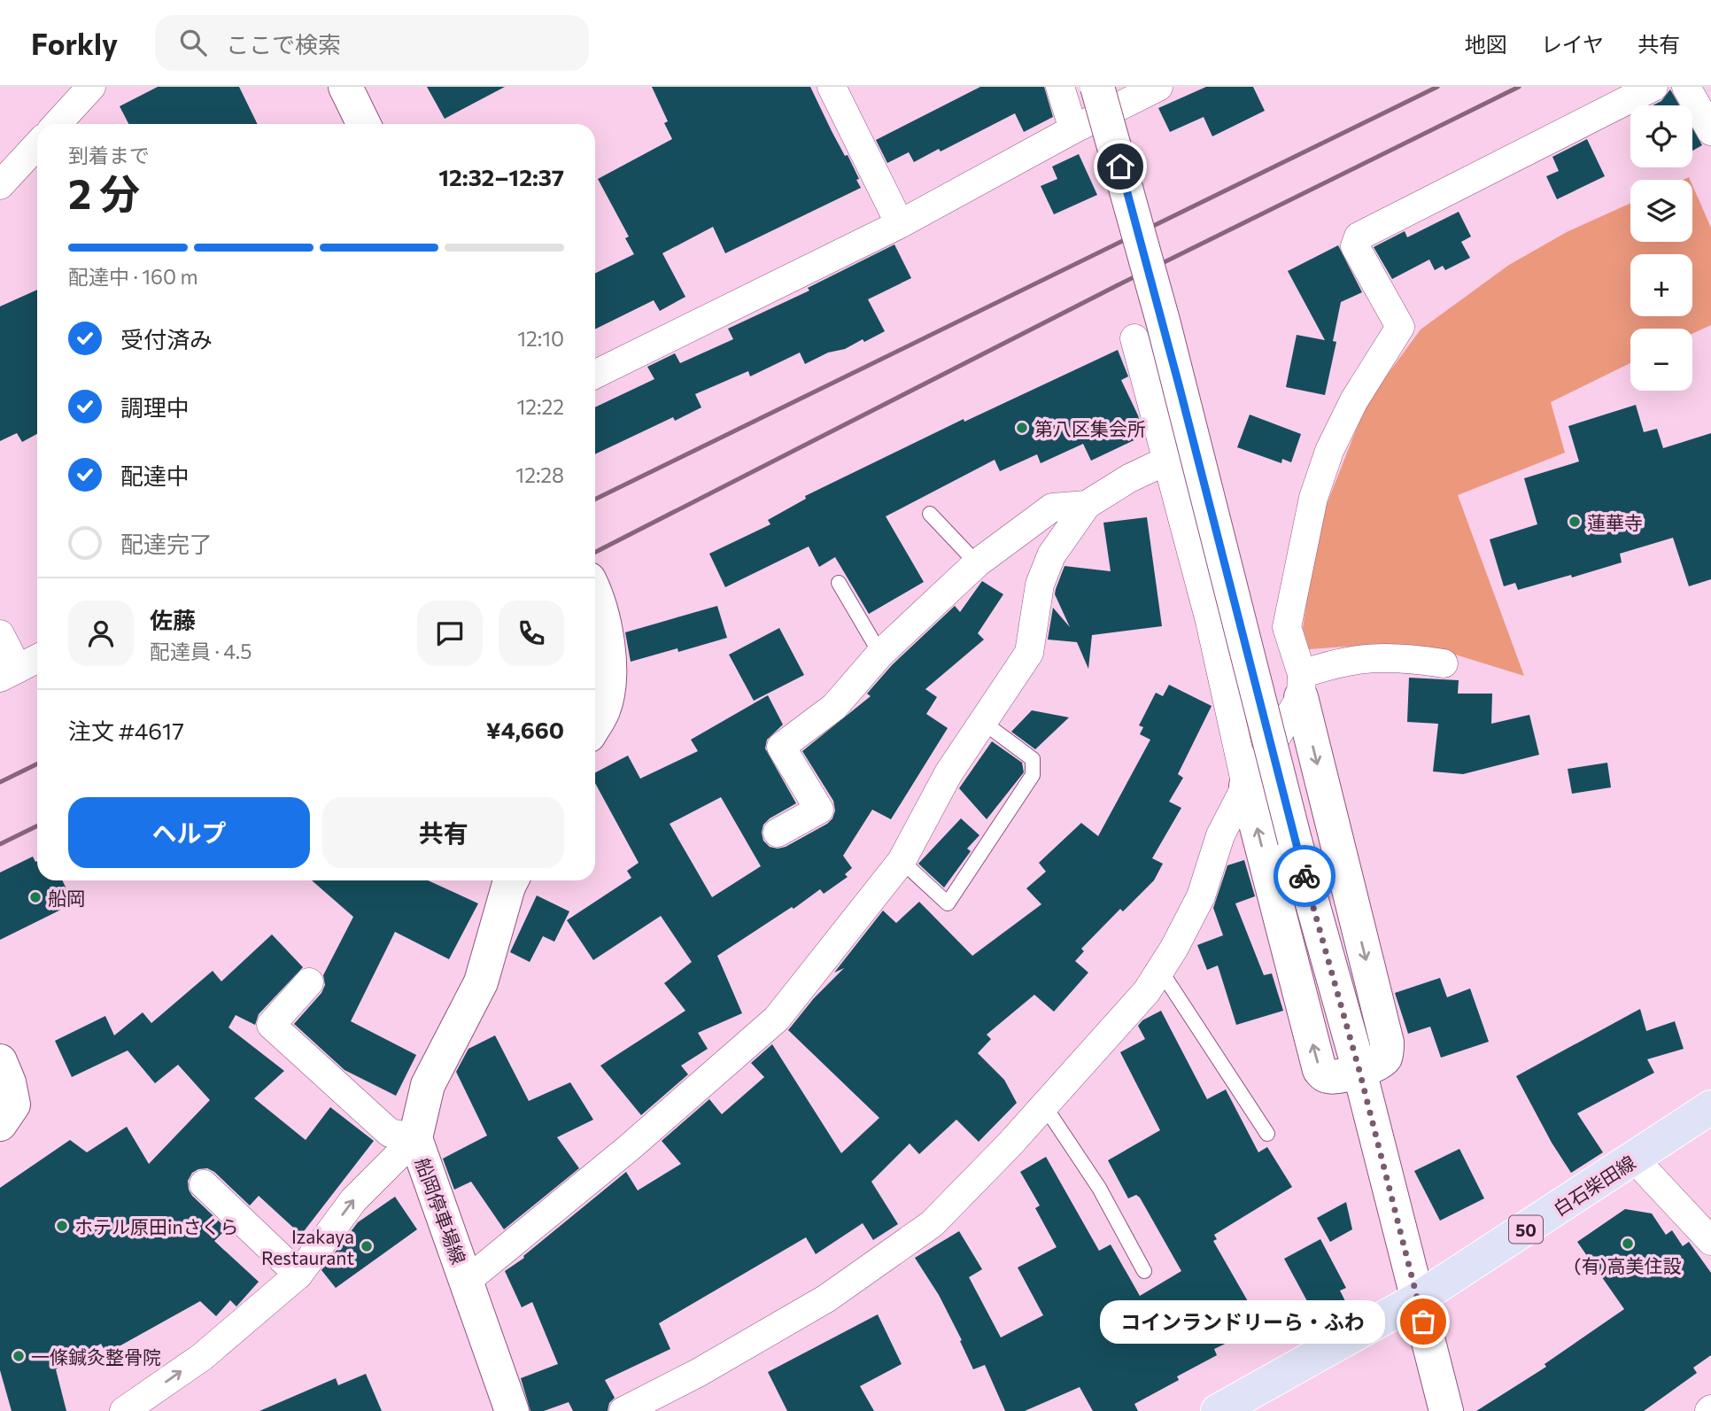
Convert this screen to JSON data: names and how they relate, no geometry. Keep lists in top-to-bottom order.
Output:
{
  "streets": {
    "main road": ["白石柴田線", "船岡停車場線", "50"]
  },
  "places": [
    "第八区集会所",
    "蓮華寺",
    "船岡",
    "ホテル原田inさくら",
    "(有)高美住設",
    "Izakaya Restaurant",
    "コインランドリーら・ふわ",
    "一條鍼灸整骨院"
  ],
  "page": {
    "header": "Forkly",
    "search": "ここで検索",
    "nav": ["地図", "レイヤ", "共有"],
    "map_buttons": ["+", "−"],
    "heading": ["2 分", "到着まで", "12:32–12:37"],
    "panel": [
      "佐藤",
      "配達員 · 4.5",
      "注文 #4617",
      "¥4,660"
    ],
    "bar": "配達中 · 160 m",
    "list": [
      ["受付済み", "12:10"],
      ["調理中", "12:22"],
      ["配達中", "12:28"],
      "配達完了"
    ],
    "buttons": ["ヘルプ", "共有"],
    "bubble": "コインランドリーら・ふわ"
  }
}
